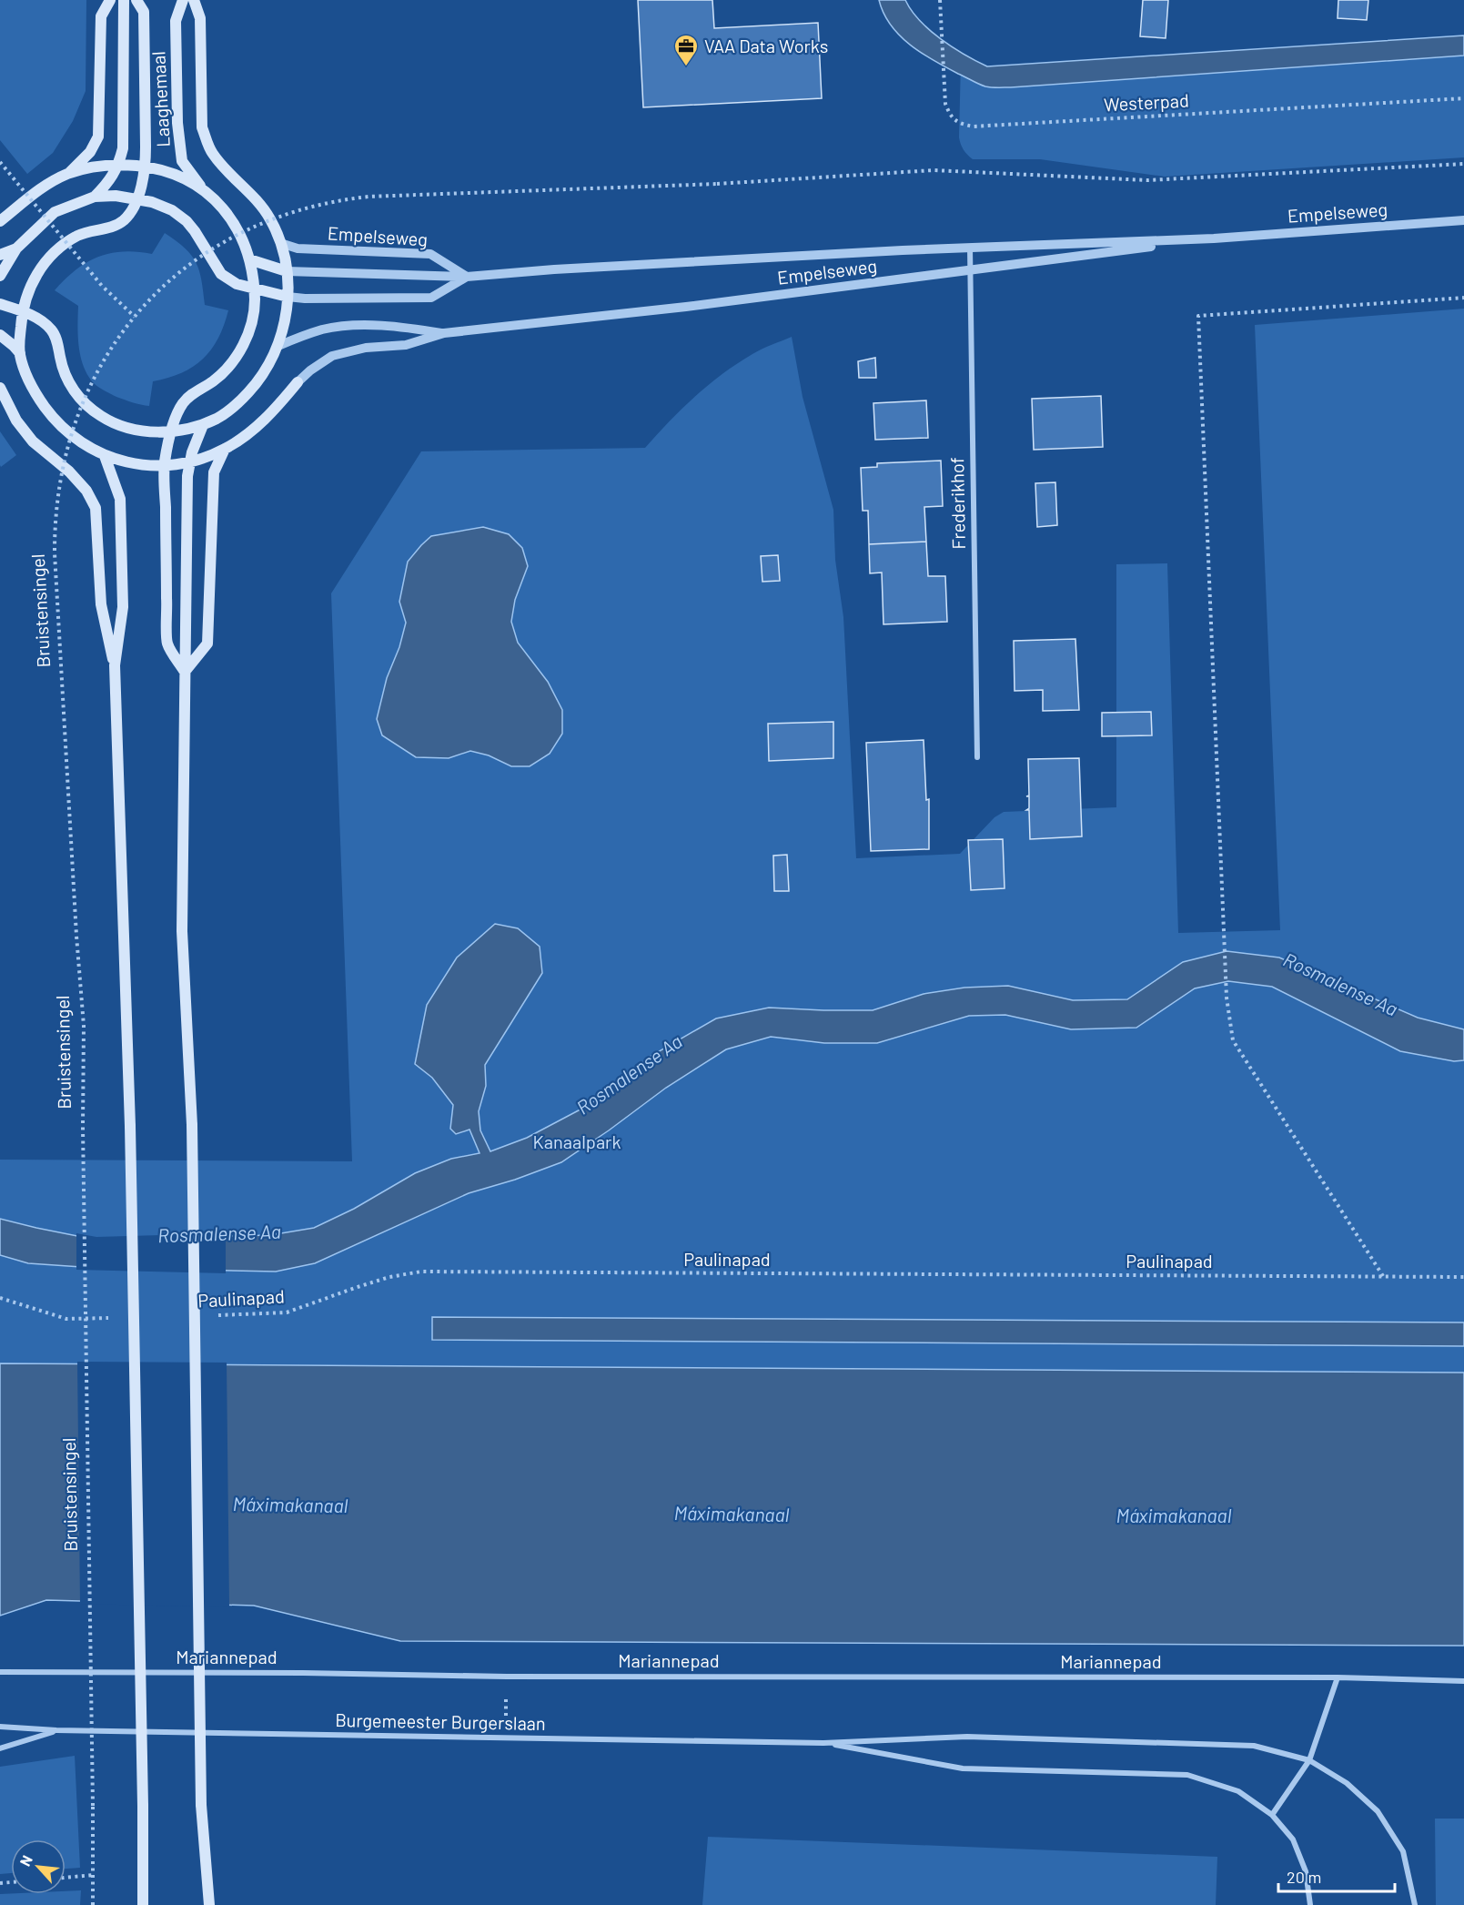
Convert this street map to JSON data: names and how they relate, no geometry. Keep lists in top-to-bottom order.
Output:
{
  "streets": {
    "main road": ["Laaghemaal"],
    "street": [
      "Empelseweg",
      "Frederikhof",
      "Mariannepad",
      "Burgemeester Burgerslaan"
    ],
    "path": ["Westerpad", "Bruistensingel", "Paulinapad"]
  },
  "crossings": [
    ["Empelseweg", "Frederikhof"]
  ],
  "water": ["Rosmalense Aa", "Máximakanaal"],
  "parks": ["Kanaalpark"],
  "places": {
    "office": ["VAA Data Works"]
  },
  "scale_bar": "20 m",
  "north": "top left"
}
